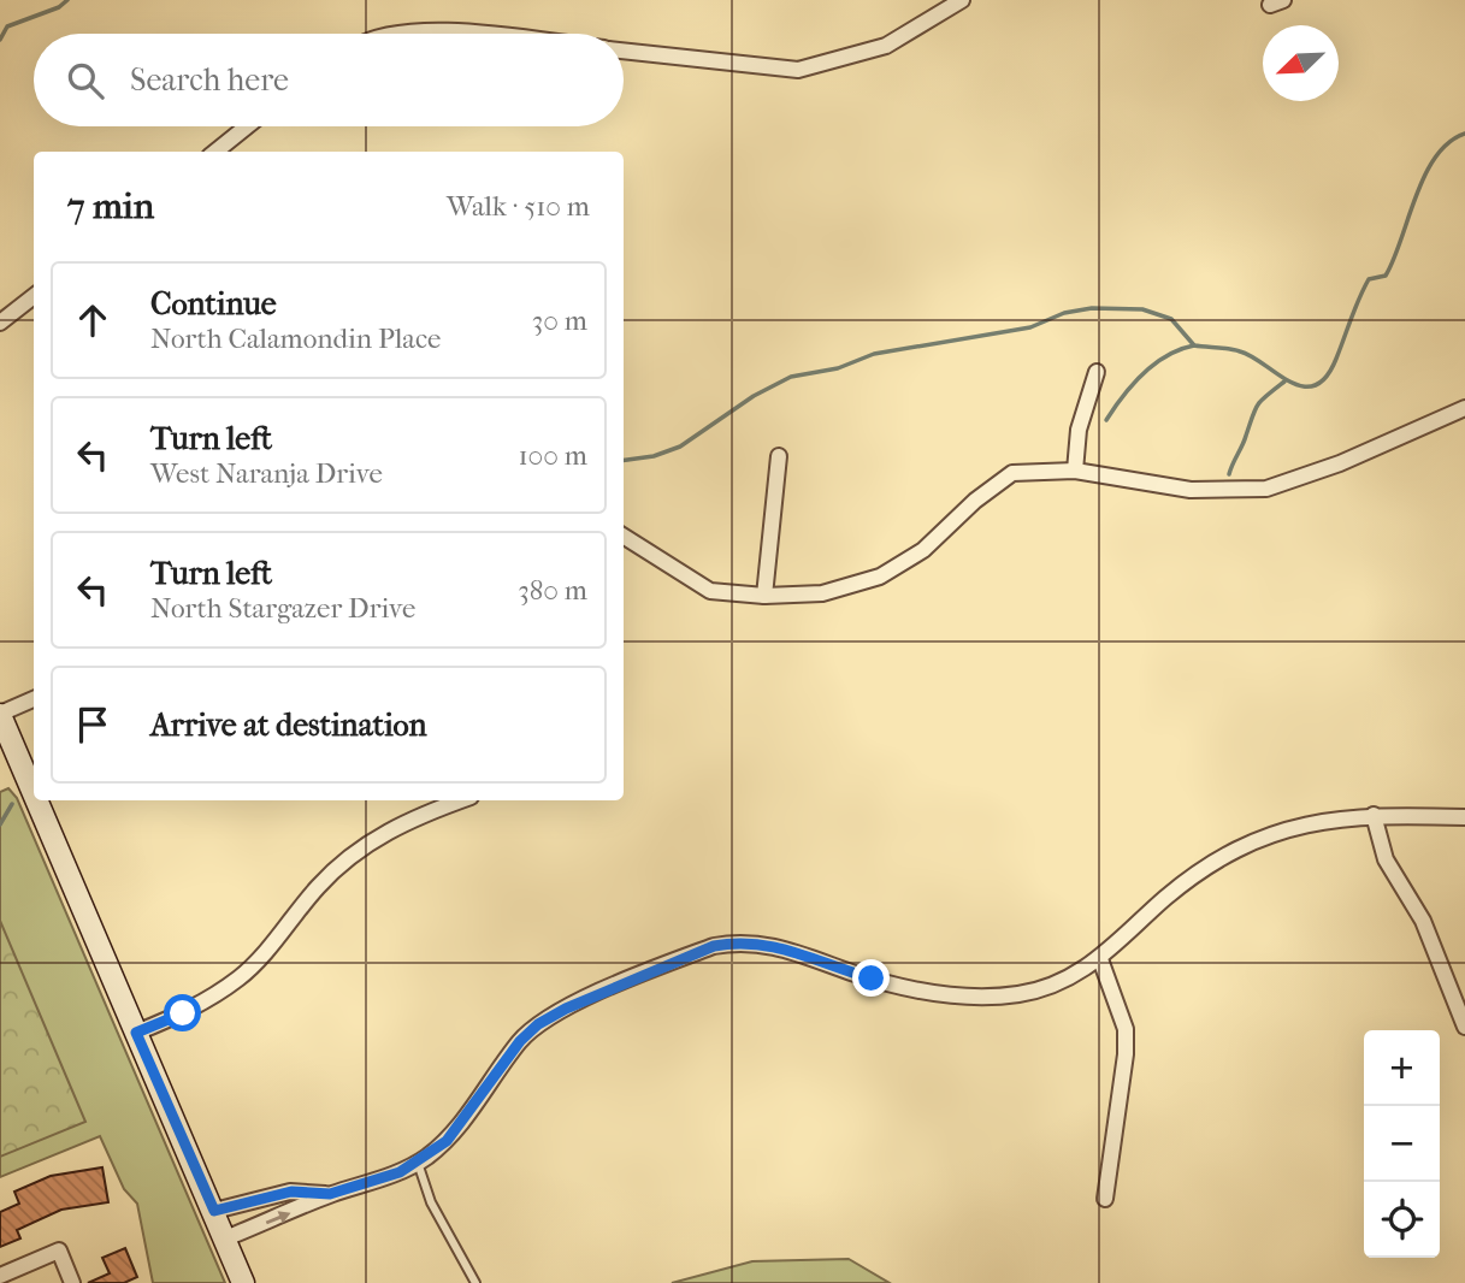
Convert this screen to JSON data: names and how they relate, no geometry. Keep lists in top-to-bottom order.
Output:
{
  "north": "bottom left",
  "page": {
    "search": "Search here",
    "heading": ["7 min", "Walk · 510 m"],
    "list": [
      ["Continue", "North Calamondin Place", "30 m"],
      ["Turn left", "West Naranja Drive", "100 m"],
      ["Turn left", "North Stargazer Drive", "380 m"],
      "Arrive at destination"
    ],
    "map_buttons": ["+", "−"]
  }
}
